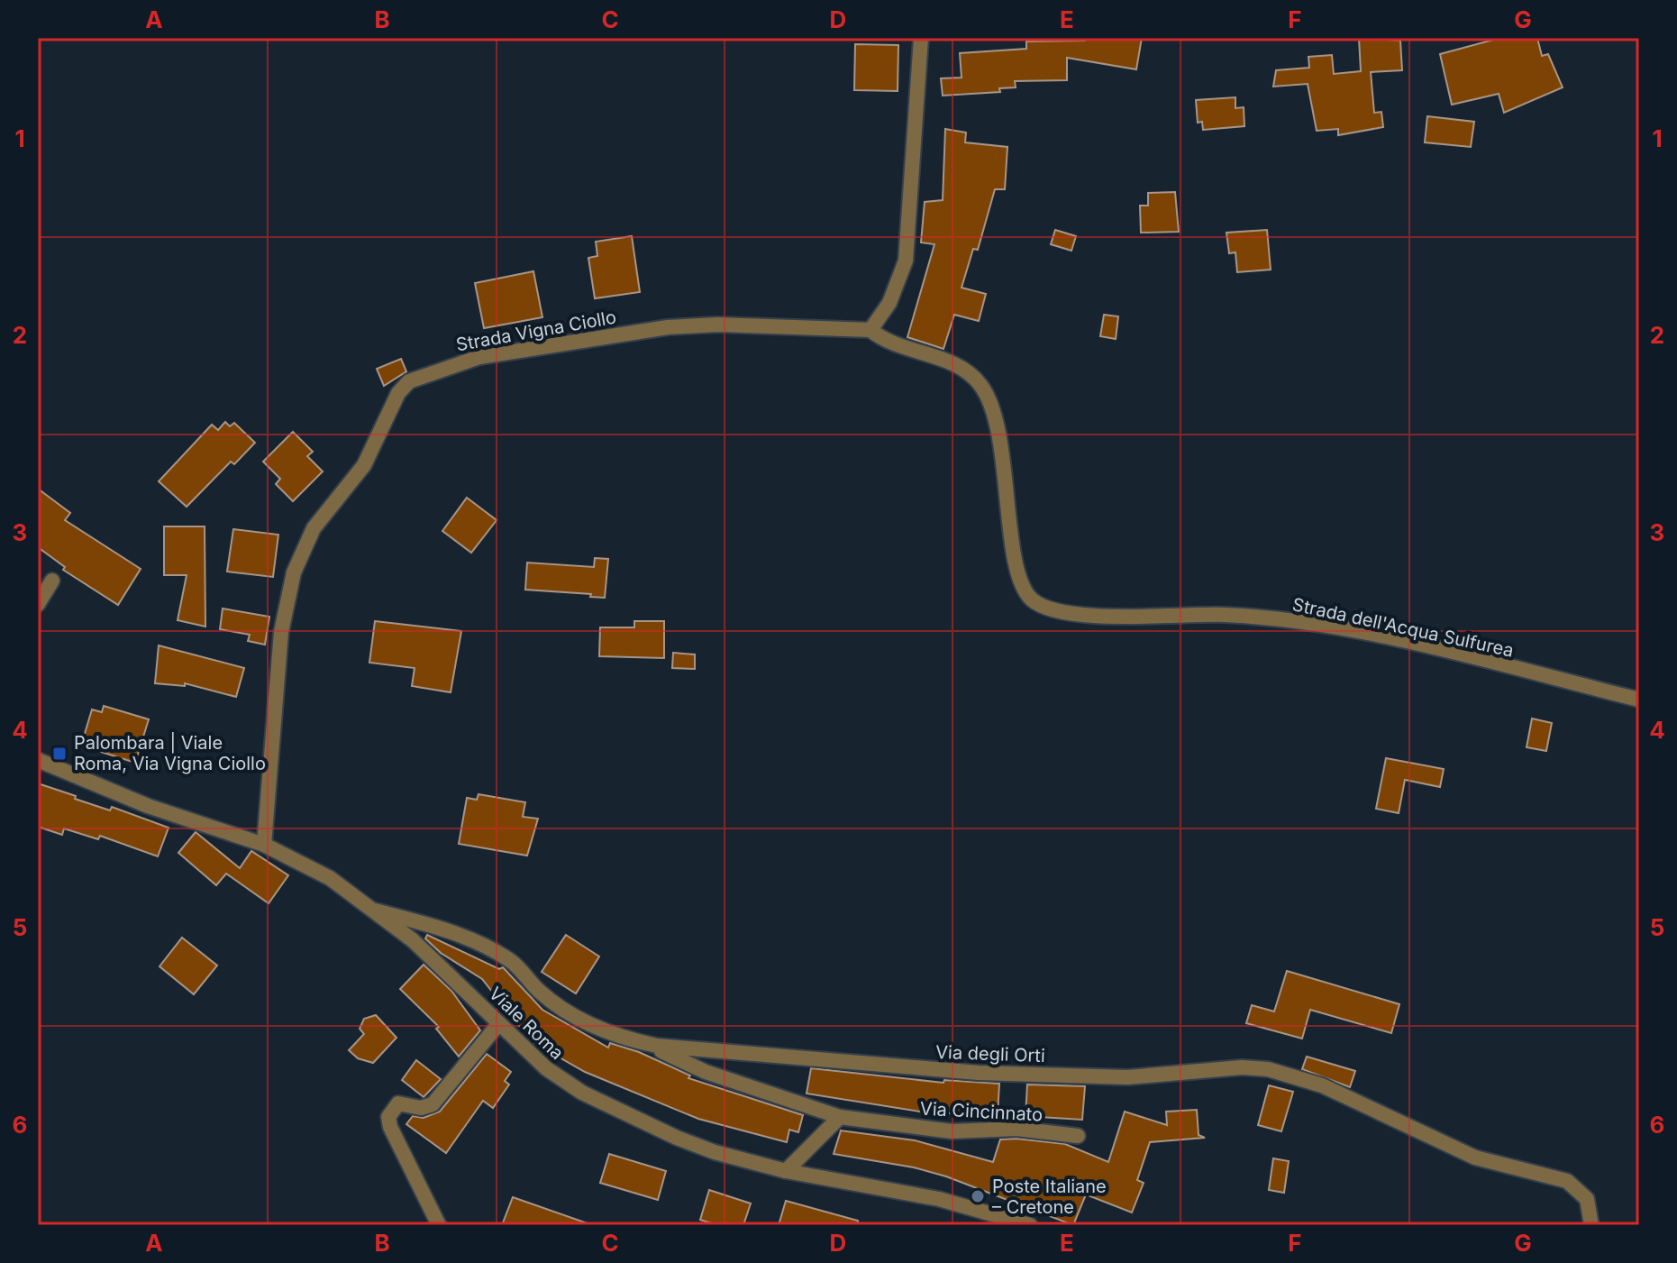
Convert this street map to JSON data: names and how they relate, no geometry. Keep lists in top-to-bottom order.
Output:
{
  "streets": {
    "street": [
      "Strada Vigna Ciollo",
      "Strada dell'Acqua Sulfurea",
      "Viale Roma",
      "Via degli Orti",
      "Via Cincinnato"
    ]
  },
  "crossings": [
    ["Strada Vigna Ciollo", "Strada dell'Acqua Sulfurea"],
    ["Strada Vigna Ciollo", "Viale Roma"],
    ["Viale Roma", "Via degli Orti"],
    ["Via degli Orti", "Via Cincinnato"]
  ],
  "places": {
    "transit": ["Palombara | Viale Roma, Via Vigna Ciollo"],
    "other": ["Poste Italiane – Cretone"]
  },
  "grid": {
    "columns": [
      "A",
      "B",
      "C",
      "D",
      "E",
      "F",
      "G"
    ],
    "rows": [
      "1",
      "2",
      "3",
      "4",
      "5",
      "6"
    ]
  }
}
